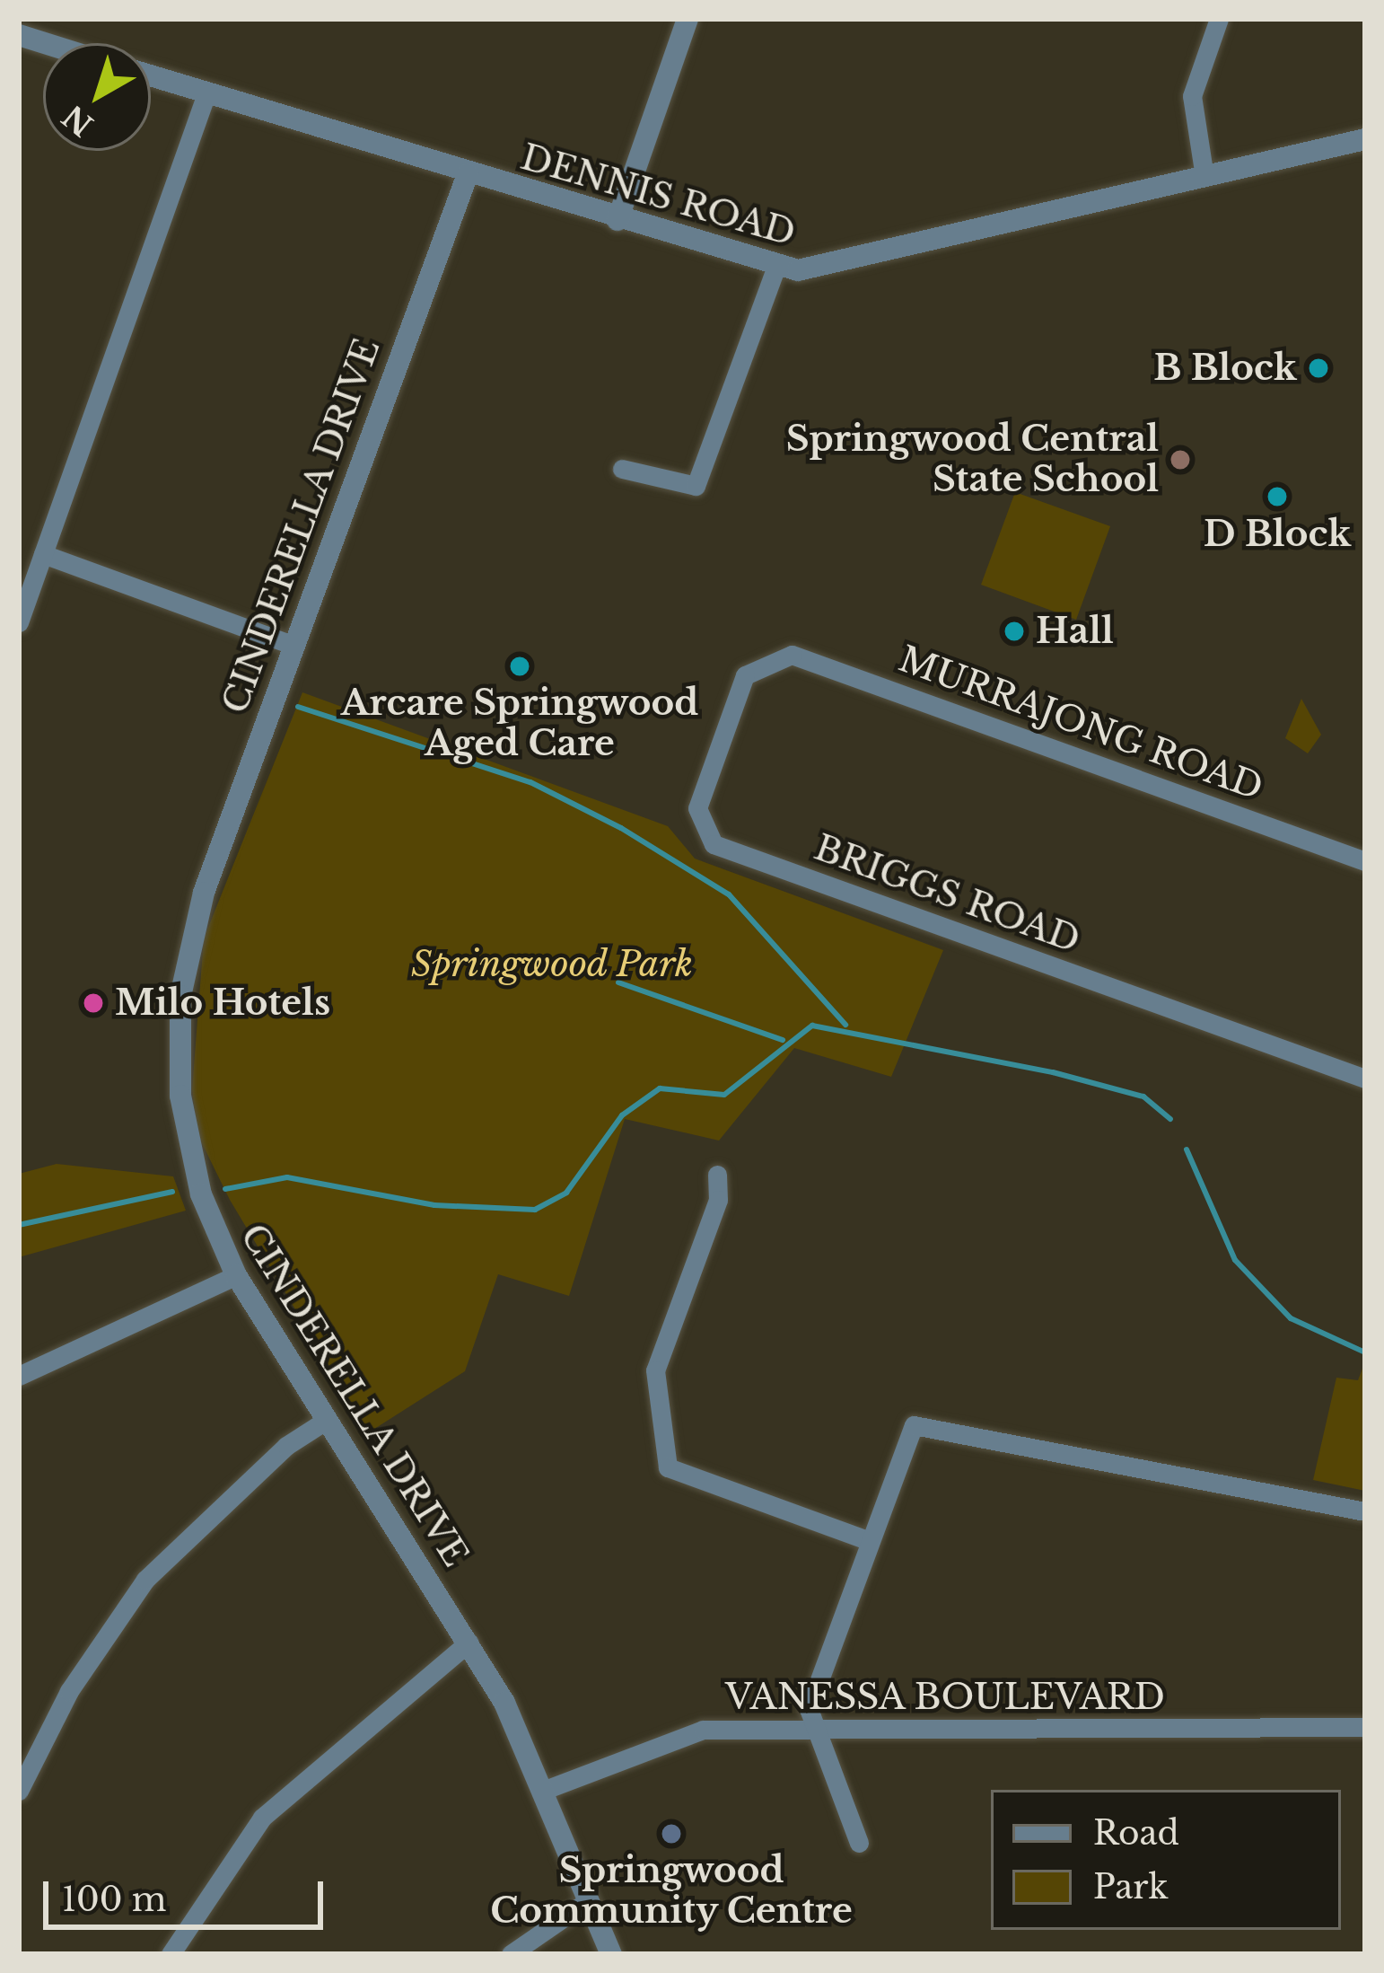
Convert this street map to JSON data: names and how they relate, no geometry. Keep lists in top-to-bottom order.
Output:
{
  "streets": {
    "street": [
      "DENNIS ROAD",
      "CINDERELLA DRIVE",
      "MURRAJONG ROAD",
      "BRIGGS ROAD",
      "VANESSA BOULEVARD"
    ]
  },
  "crossings": [
    ["DENNIS ROAD", "CINDERELLA DRIVE"],
    ["CINDERELLA DRIVE", "VANESSA BOULEVARD"],
    ["MURRAJONG ROAD", "BRIGGS ROAD"]
  ],
  "parks": ["Springwood Park"],
  "places": [
    "B Block",
    "Springwood Central State School",
    "D Block",
    "Hall",
    "Arcare Springwood Aged Care",
    "Milo Hotels",
    "Springwood Community Centre"
  ],
  "legend": ["Road", "Park"],
  "scale_bar": "100 m",
  "north": "bottom left"
}
